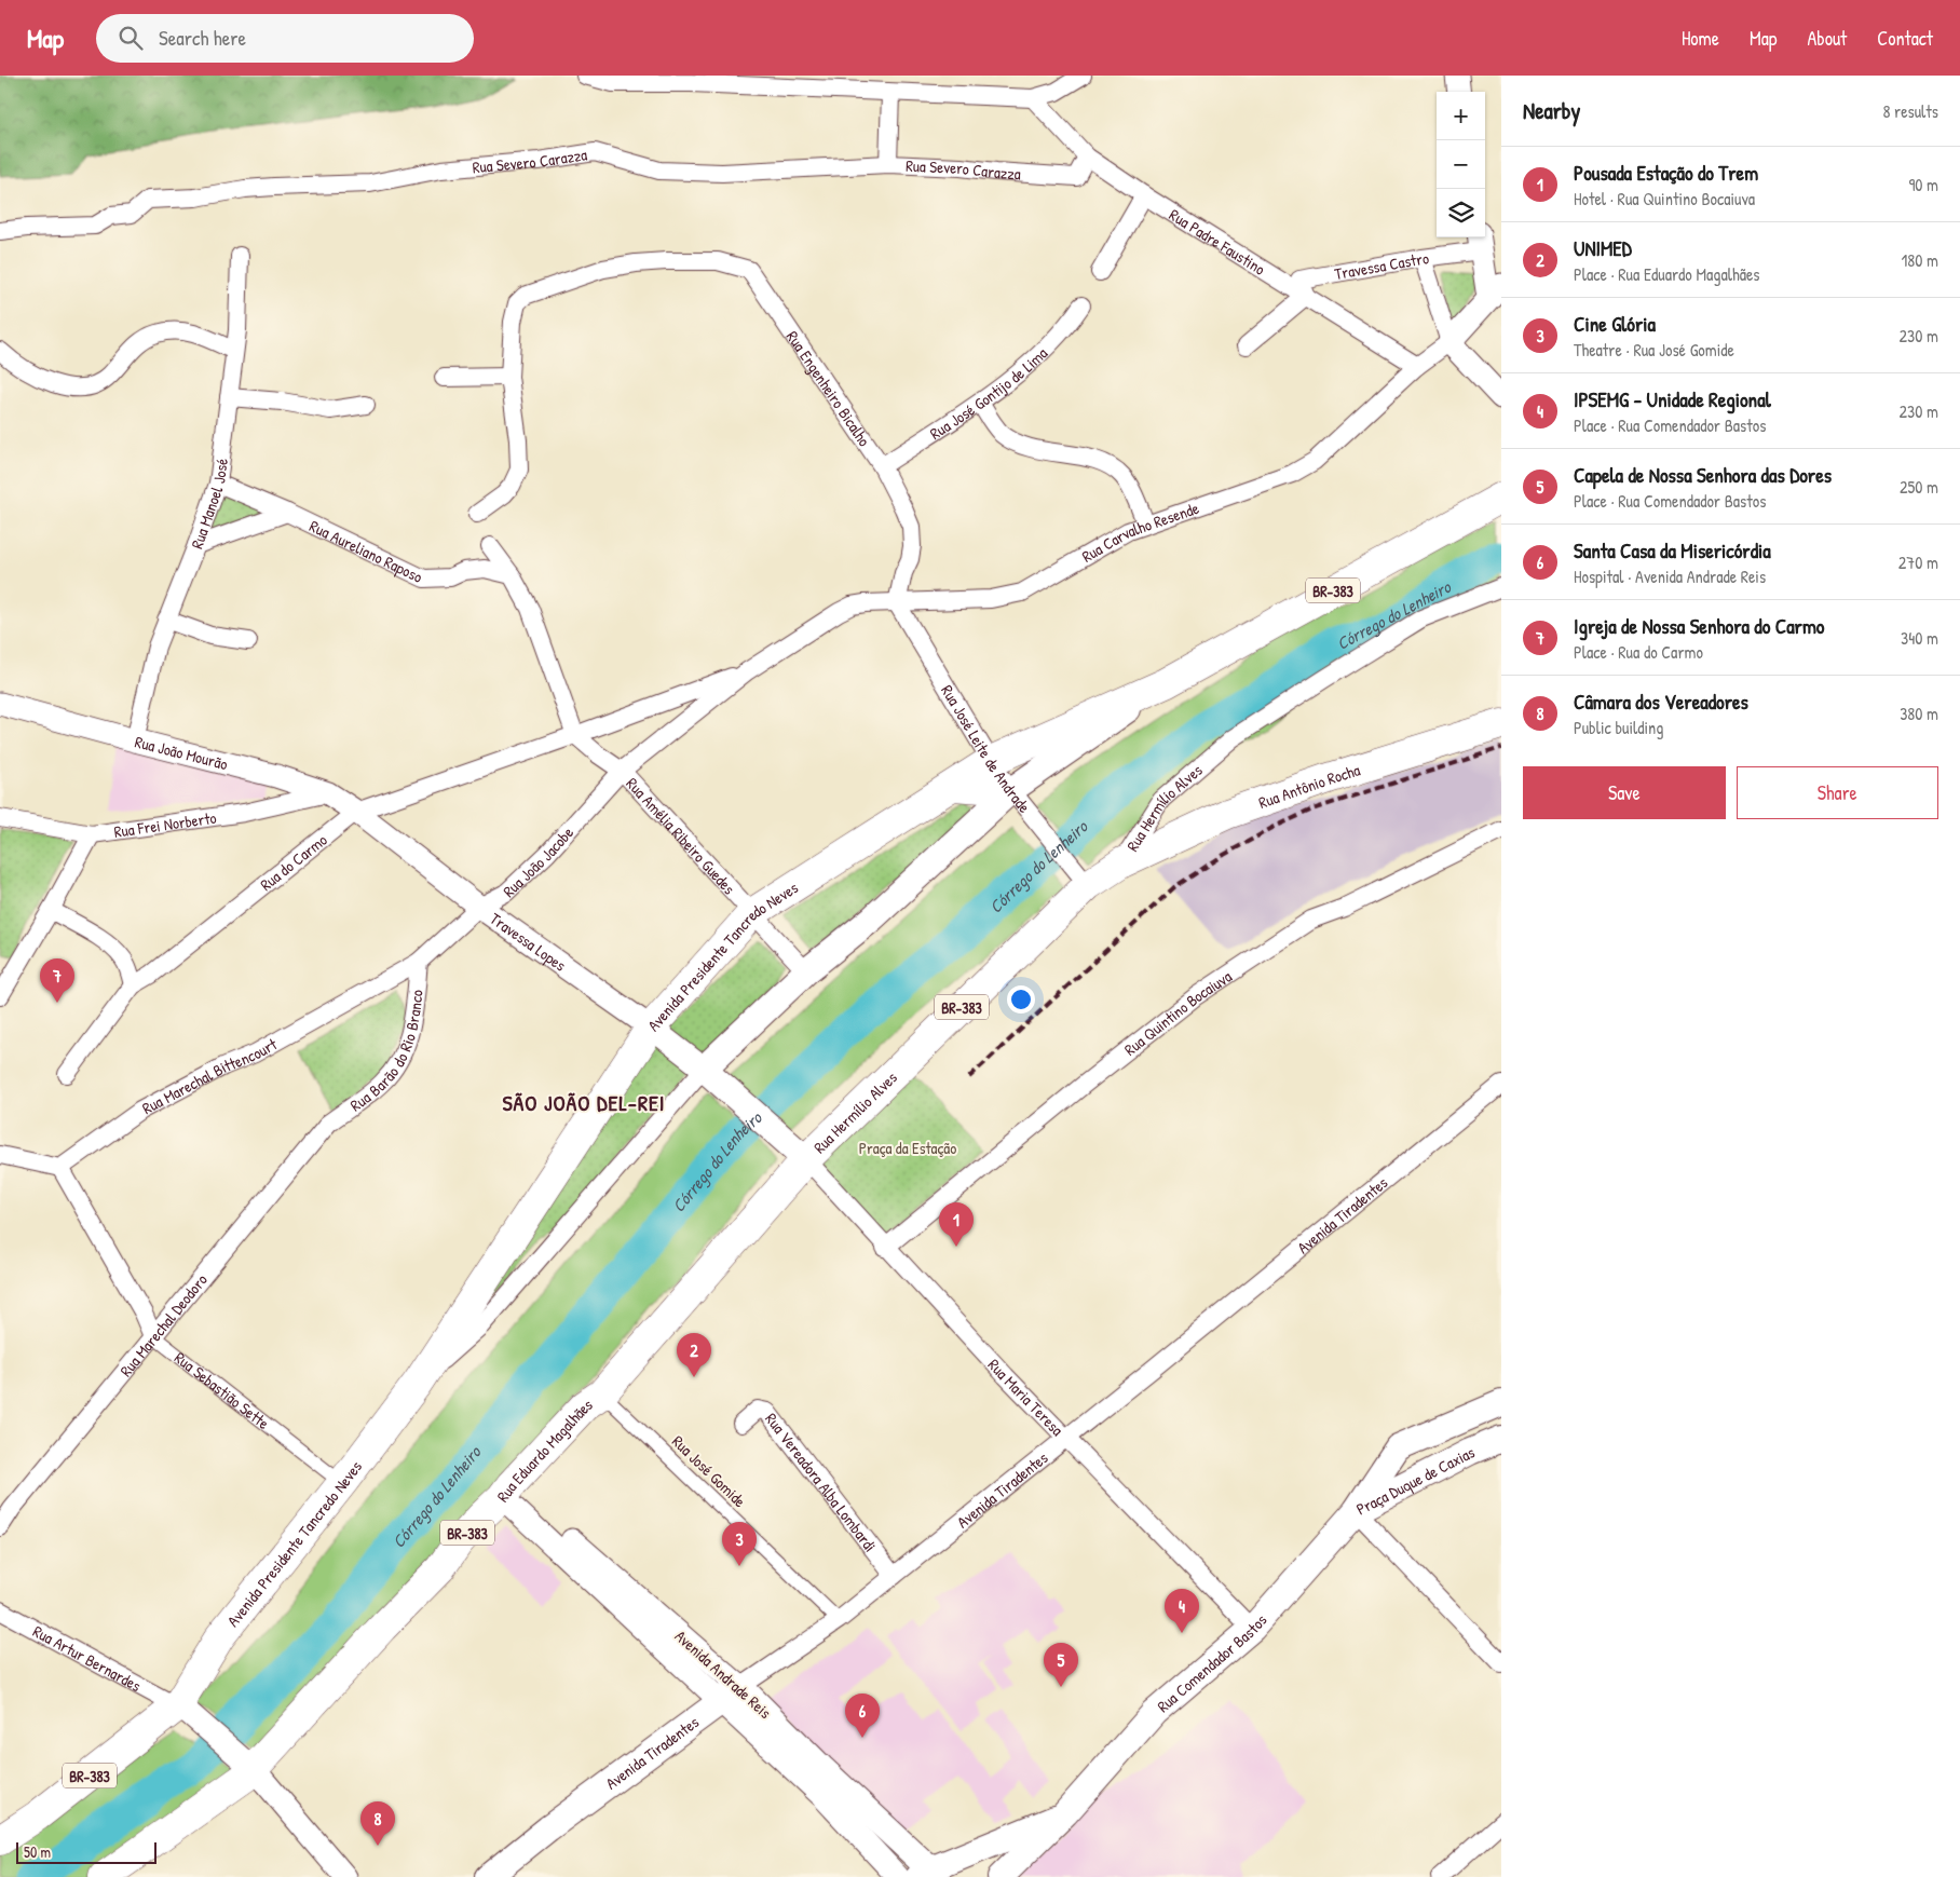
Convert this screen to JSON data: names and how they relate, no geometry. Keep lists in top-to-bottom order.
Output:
{
  "streets": {
    "highway": [
      "BR-383",
      "Rua Antônio Rocha",
      "Rua Hermílio Alves",
      "Avenida Presidente Tancredo Neves",
      "Rua Eduardo Magalhães"
    ],
    "main road": [
      "Avenida Tiradentes",
      "Praça Duque de Caxias",
      "Rua Comendador Bastos",
      "Avenida Andrade Reis"
    ],
    "street": [
      "Rua Severo Carazza",
      "Rua Padre Faustino",
      "Travessa Castro",
      "Rua Engenheiro Bicalho",
      "Rua José Gontijo de Lima",
      "Rua Manoel José",
      "Rua Carvalho Resende",
      "Rua Aureliano Raposo",
      "Rua José Leite de Andrade",
      "Rua João Mourão",
      "Rua Frei Norberto",
      "Rua Amélia Ribeiro Guedes",
      "Rua João Jacobe",
      "Rua do Carmo",
      "Travessa Lopes",
      "Rua Quintino Bocaiuva",
      "Rua Barão do Rio Branco",
      "Rua Marechal Bittencourt",
      "Rua Marechal Deodoro",
      "Rua Sebastião Sette",
      "Rua Maria Teresa",
      "Rua José Gomide",
      "Rua Vereadora Alba Lombardi",
      "Rua Artur Bernardes"
    ]
  },
  "crossings": [
    ["Rua Severo Carazza", "Rua Padre Faustino"],
    ["Rua Padre Faustino", "Travessa Castro"],
    ["Rua Padre Faustino", "Rua Carvalho Resende"],
    ["Rua Engenheiro Bicalho", "Rua José Gontijo de Lima"],
    ["Rua Engenheiro Bicalho", "Rua Carvalho Resende"],
    ["Rua Engenheiro Bicalho", "Rua José Leite de Andrade"],
    ["Rua Manoel José", "Rua Aureliano Raposo"],
    ["Rua Manoel José", "Rua João Mourão"],
    ["Rua Carvalho Resende", "Rua José Leite de Andrade"],
    ["Rua Carvalho Resende", "Rua João Jacobe"],
    ["Rua Carvalho Resende", "Rua do Carmo"],
    ["BR-383", "Avenida Presidente Tancredo Neves"],
    ["BR-383", "Rua Artur Bernardes"],
    ["Rua José Leite de Andrade", "Rua Hermílio Alves"],
    ["Rua José Leite de Andrade", "Avenida Presidente Tancredo Neves"],
    ["Rua João Mourão", "Rua Frei Norberto"],
    ["Rua João Mourão", "Rua do Carmo"],
    ["Rua João Mourão", "Travessa Lopes"],
    ["Rua Antônio Rocha", "Rua Hermílio Alves"],
    ["Rua Hermílio Alves", "Rua Maria Teresa"],
    ["Rua Hermílio Alves", "Rua Eduardo Magalhães"],
    ["Rua Amélia Ribeiro Guedes", "Rua João Jacobe"],
    ["Rua Amélia Ribeiro Guedes", "Rua do Carmo"],
    ["Rua Amélia Ribeiro Guedes", "Avenida Presidente Tancredo Neves"],
    ["Rua João Jacobe", "Rua do Carmo"],
    ["Rua João Jacobe", "Travessa Lopes"],
    ["Rua João Jacobe", "Rua Barão do Rio Branco"],
    ["Rua João Jacobe", "Rua Marechal Bittencourt"],
    ["Rua do Carmo", "Travessa Lopes"],
    ["Travessa Lopes", "Avenida Presidente Tancredo Neves"],
    ["Avenida Presidente Tancredo Neves", "Rua Sebastião Sette"],
    ["Avenida Presidente Tancredo Neves", "Rua Artur Bernardes"],
    ["Rua Quintino Bocaiuva", "Rua Maria Teresa"],
    ["Rua Barão do Rio Branco", "Rua Marechal Bittencourt"],
    ["Rua Barão do Rio Branco", "Rua Marechal Deodoro"],
    ["Rua Marechal Bittencourt", "Rua Sebastião Sette"],
    ["Avenida Tiradentes", "Rua Maria Teresa"],
    ["Avenida Tiradentes", "Rua José Gomide"],
    ["Avenida Tiradentes", "Rua Vereadora Alba Lombardi"],
    ["Avenida Tiradentes", "Avenida Andrade Reis"],
    ["Rua Marechal Deodoro", "Rua Sebastião Sette"],
    ["Rua Maria Teresa", "Rua Eduardo Magalhães"],
    ["Rua Maria Teresa", "Rua Comendador Bastos"],
    ["Rua Eduardo Magalhães", "Rua José Gomide"],
    ["Rua Eduardo Magalhães", "Avenida Andrade Reis"],
    ["Praça Duque de Caxias", "Rua Comendador Bastos"],
    ["Rua Comendador Bastos", "Avenida Andrade Reis"]
  ],
  "districts": ["SÃO JOÃO DEL-REI"],
  "water": ["Córrego do Lenheiro"],
  "parks": ["Praça da Estação"],
  "scale_bar": "50 m",
  "page": {
    "header": "Map",
    "search": "Search here",
    "nav": [
      "Home",
      "Map",
      "About",
      "Contact"
    ],
    "heading": ["Nearby", "8 results"],
    "map_buttons": ["+", "−"],
    "list": [
      {
        "mark": "1",
        "name": "Pousada Estação do Trem",
        "note": "Hotel · Rua Quintino Bocaiuva",
        "value": "90 m"
      },
      {
        "mark": "2",
        "name": "UNIMED",
        "note": "Place · Rua Eduardo Magalhães",
        "value": "180 m"
      },
      {
        "mark": "3",
        "name": "Cine Glória",
        "note": "Theatre · Rua José Gomide",
        "value": "230 m"
      },
      {
        "mark": "4",
        "name": "IPSEMG - Unidade Regional",
        "note": "Place · Rua Comendador Bastos",
        "value": "230 m"
      },
      {
        "mark": "5",
        "name": "Capela de Nossa Senhora das Dores",
        "note": "Place · Rua Comendador Bastos",
        "value": "250 m"
      },
      {
        "mark": "6",
        "name": "Santa Casa da Misericórdia",
        "note": "Hospital · Avenida Andrade Reis",
        "value": "270 m"
      },
      {
        "mark": "7",
        "name": "Igreja de Nossa Senhora do Carmo",
        "note": "Place · Rua do Carmo",
        "value": "340 m"
      },
      {
        "mark": "8",
        "name": "Câmara dos Vereadores",
        "note": "Public building",
        "value": "380 m"
      }
    ],
    "buttons": ["Save", "Share"],
    "pins": [
      "7",
      "1",
      "2",
      "3",
      "4",
      "5",
      "6",
      "8"
    ],
    "scale": "50 m"
  }
}
